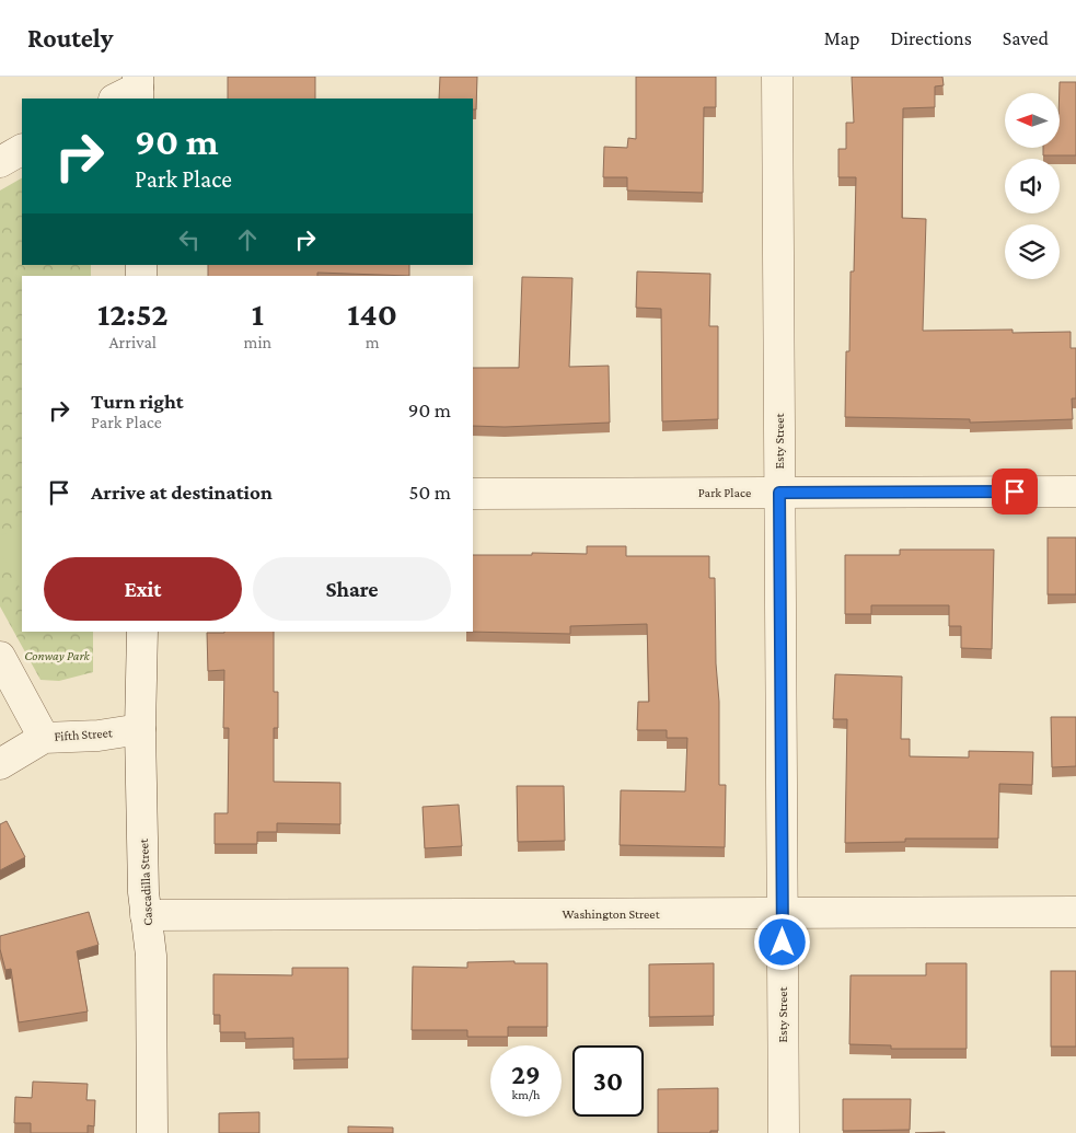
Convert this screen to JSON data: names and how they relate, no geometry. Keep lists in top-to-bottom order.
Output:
{
  "streets": {
    "street": [
      "Esty Street",
      "Park Place",
      "Fifth Street",
      "Cascadilla Street",
      "Washington Street"
    ]
  },
  "crossings": [
    ["Esty Street", "Park Place"],
    ["Esty Street", "Washington Street"],
    ["Fifth Street", "Cascadilla Street"],
    ["Cascadilla Street", "Washington Street"]
  ],
  "parks": ["Conway Park"],
  "north": "left",
  "page": {
    "header": "Routely",
    "nav": ["Map", "Directions", "Saved"],
    "turn": ["90 m", "Park Place"],
    "eta": [
      "12:52",
      "Arrival",
      "1",
      "min",
      "140",
      "m"
    ],
    "list": [
      {
        "name": "Turn right",
        "note": "Park Place",
        "value": "90 m"
      },
      {
        "name": "Arrive at destination",
        "value": "50 m"
      }
    ],
    "buttons": ["Exit", "Share"],
    "speed": "29 km/h",
    "limit": "30"
  }
}
